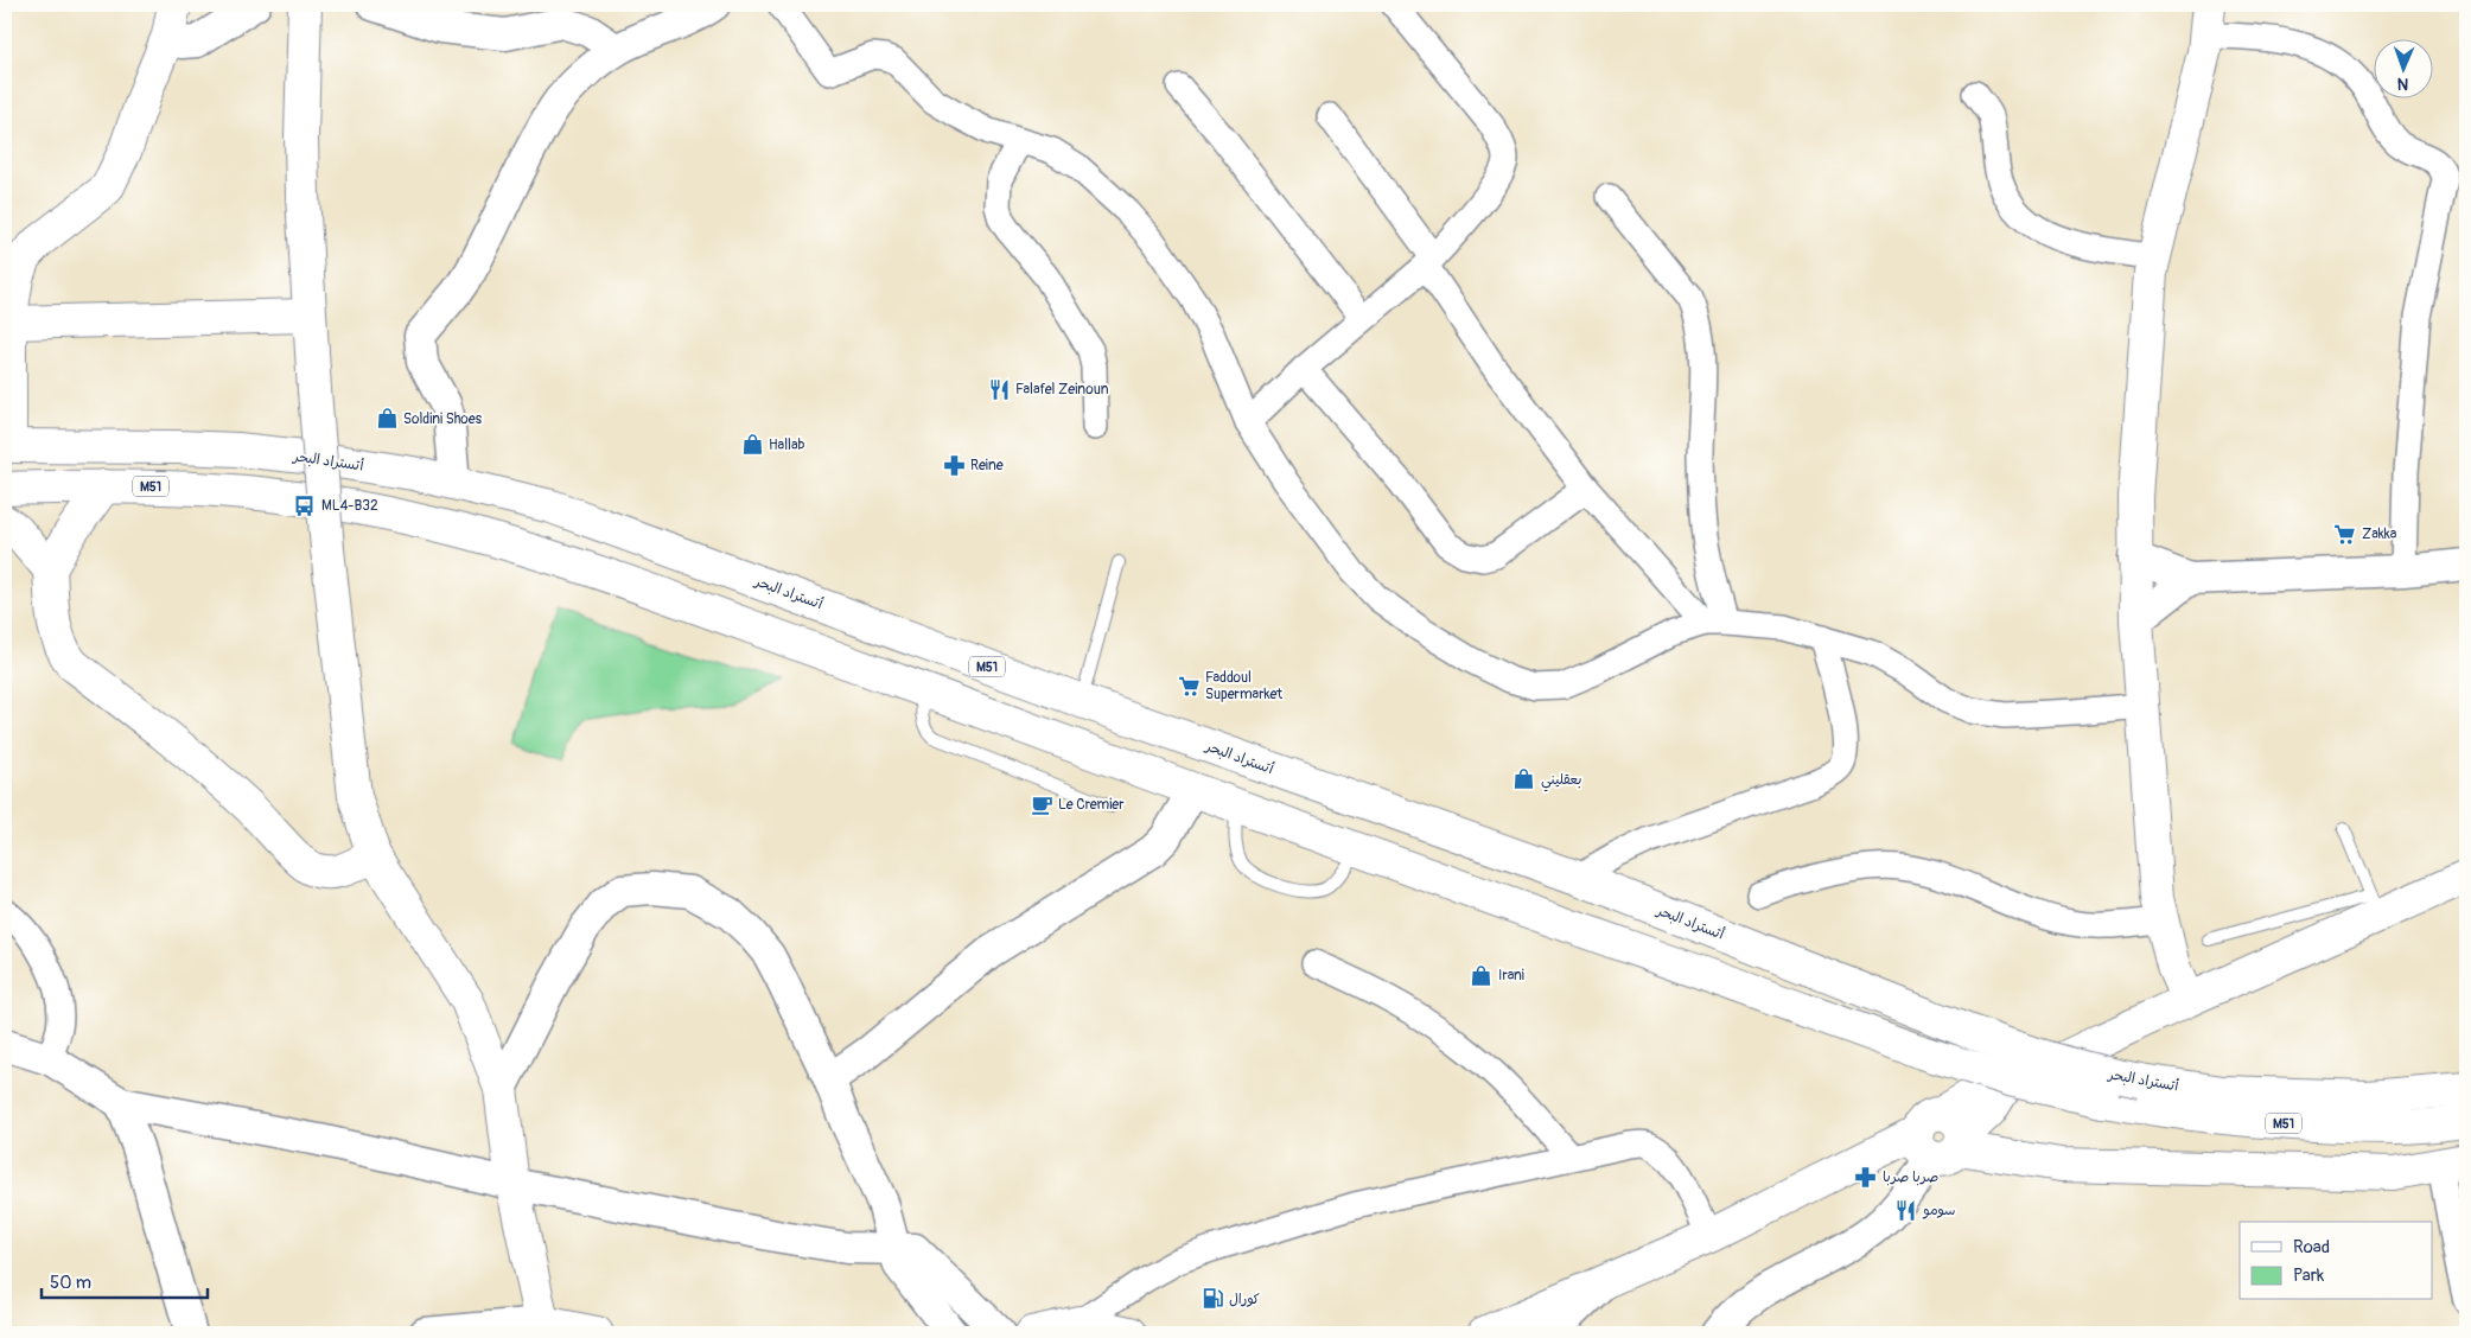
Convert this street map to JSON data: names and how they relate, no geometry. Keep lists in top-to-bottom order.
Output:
{
  "streets": {
    "main road": ["أتستراد البحر", "M51"]
  },
  "places": {
    "restaurant": ["Falafel Zeinoun", "سومو"],
    "shop": [
      "Soldini Shoes",
      "Hallab",
      "بعقليني",
      "Irani"
    ],
    "pharmacy": ["Reine", "صربا صربا"],
    "bus stop": ["ML4-B32"],
    "supermarket": ["Zakka", "Faddoul Supermarket"],
    "cafe": ["Le Cremier"],
    "fuel station": ["كورال"]
  },
  "legend": ["Road", "Park"],
  "scale_bar": "50 m",
  "north": "bottom"
}
